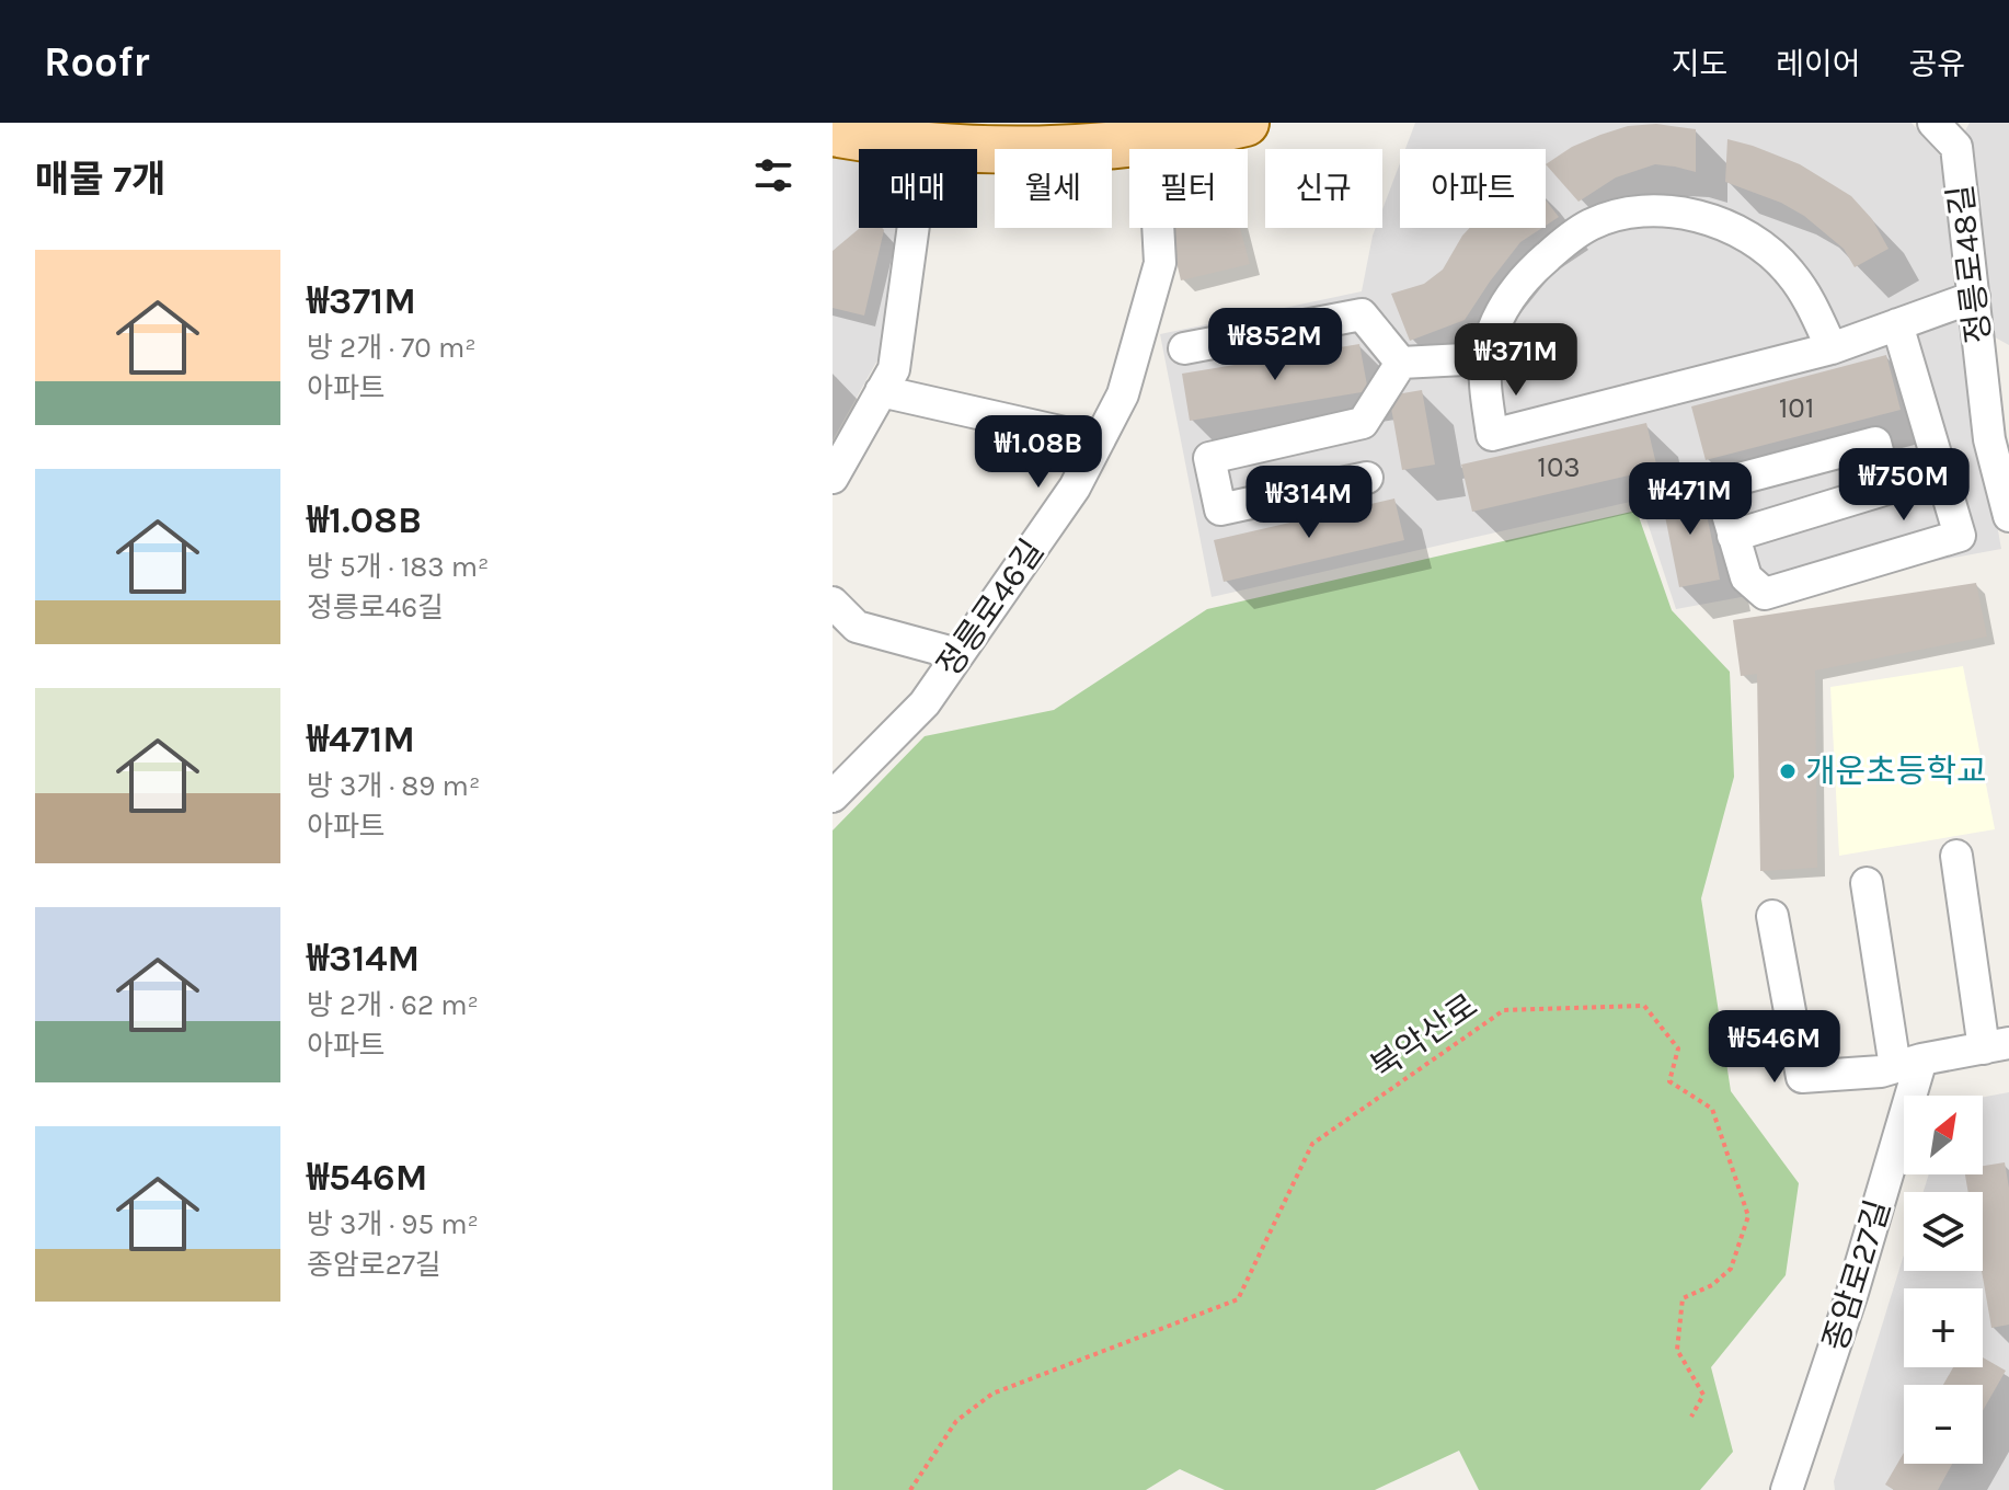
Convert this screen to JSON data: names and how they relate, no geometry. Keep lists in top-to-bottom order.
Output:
{
  "streets": {
    "street": ["정릉로48길", "정릉로46길", "종암로27길"],
    "path": ["북악산로"]
  },
  "places": ["개운초등학교"],
  "house_numbers": ["101", "103"],
  "north": "top right",
  "page": {
    "header": "Roofr",
    "nav": ["지도", "레이어", "공유"],
    "heading": "매물 7개",
    "chip": [
      "매매",
      "월세",
      "필터",
      "신규",
      "아파트"
    ],
    "list": [
      {
        "name": "₩371M",
        "note": "방 2개 · 70 m² · 아파트"
      },
      {
        "name": "₩1.08B",
        "note": "방 5개 · 183 m² · 정릉로46길"
      },
      {
        "name": "₩471M",
        "note": "방 3개 · 89 m² · 아파트"
      },
      {
        "name": "₩314M",
        "note": "방 2개 · 62 m² · 아파트"
      },
      {
        "name": "₩546M",
        "note": "방 3개 · 95 m² · 종암로27길"
      }
    ],
    "price": [
      "₩852M",
      "₩371M",
      "₩1.08B",
      "₩750M",
      "₩471M",
      "₩314M",
      "₩546M"
    ],
    "map_buttons": ["+", "−"]
  }
}
